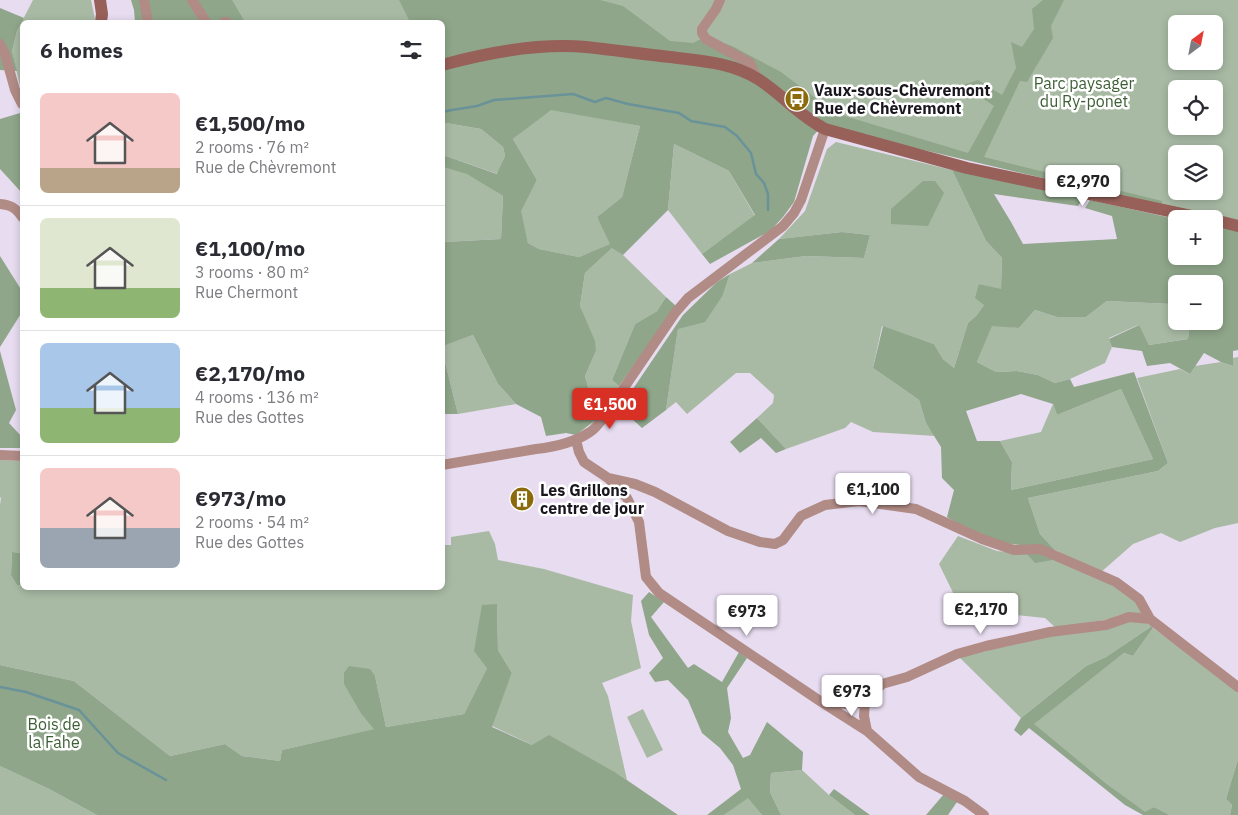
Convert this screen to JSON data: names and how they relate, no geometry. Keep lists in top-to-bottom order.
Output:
{
  "parks": ["Parc paysager du Ry-ponet", "Bois de la Fahe"],
  "places": {
    "bus stop": ["Vaux-sous-Chèvremont Rue de Chèvremont"],
    "building": ["Les Grillons centre de jour"]
  },
  "north": "top right",
  "page": {
    "map_buttons": ["+", "−"],
    "heading": "6 homes",
    "list": [
      {
        "name": "€1,500/mo",
        "note": "2 rooms · 76 m² · Rue de Chèvremont"
      },
      {
        "name": "€1,100/mo",
        "note": "3 rooms · 80 m² · Rue Chermont"
      },
      {
        "name": "€2,170/mo",
        "note": "4 rooms · 136 m² · Rue des Gottes"
      },
      {
        "name": "€973/mo",
        "note": "2 rooms · 54 m² · Rue des Gottes"
      }
    ],
    "price": [
      "€2,970",
      "€1,500",
      "€1,100",
      "€2,170",
      "€973",
      "€973"
    ]
  }
}
